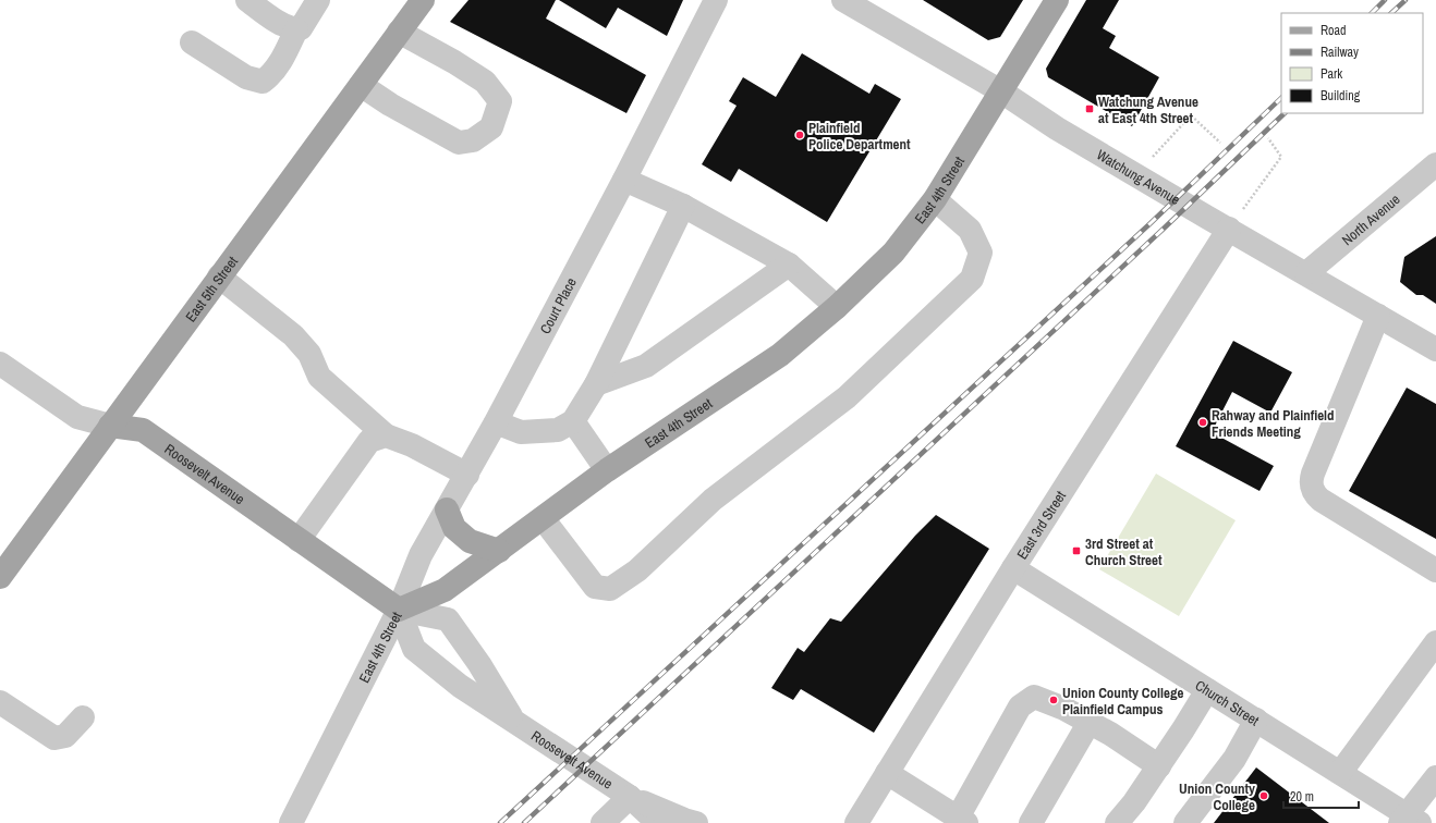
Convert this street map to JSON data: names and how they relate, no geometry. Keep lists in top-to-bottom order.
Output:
{
  "streets": {
    "main road": ["East 4th Street", "East 5th Street", "Roosevelt Avenue"],
    "street": [
      "Watchung Avenue",
      "North Avenue",
      "Court Place",
      "East 3rd Street",
      "Church Street"
    ]
  },
  "crossings": [
    ["Watchung Avenue", "East 4th Street"],
    ["Watchung Avenue", "North Avenue"],
    ["Watchung Avenue", "East 3rd Street"],
    ["East 4th Street", "Court Place"],
    ["East 4th Street", "Roosevelt Avenue"],
    ["East 5th Street", "Roosevelt Avenue"],
    ["Court Place", "Roosevelt Avenue"],
    ["East 3rd Street", "Church Street"]
  ],
  "places": {
    "transit": ["Watchung Avenue at East 4th Street", "3rd Street at Church Street"],
    "other": [
      "Plainfield Police Department",
      "Rahway and Plainfield Friends Meeting",
      "Union County College Plainfield Campus",
      "Union County College"
    ]
  },
  "legend": [
    "Road",
    "Railway",
    "Park",
    "Building"
  ],
  "scale_bar": "20 m"
}
